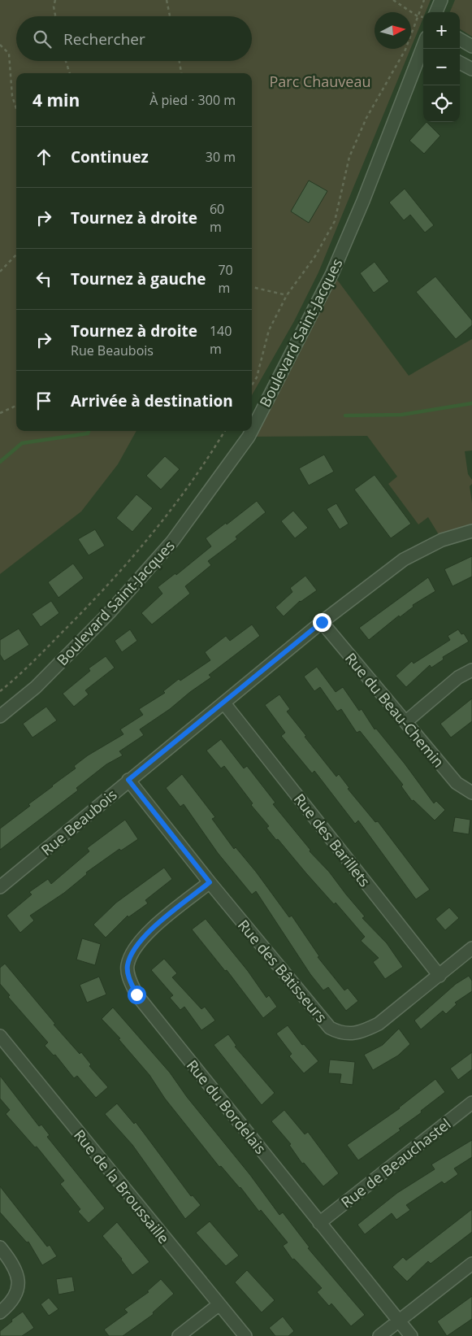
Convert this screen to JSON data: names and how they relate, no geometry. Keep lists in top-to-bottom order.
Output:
{
  "streets": {
    "street": [
      "Boulevard Saint-Jacques",
      "Rue du Beau-Chemin",
      "Rue Beaubois",
      "Rue des Barillets",
      "Rue des Bâtisseurs",
      "Rue du Bordelais",
      "Rue de Beauchastel",
      "Rue de la Broussaille"
    ]
  },
  "crossings": [
    ["Rue du Beau-Chemin", "Rue Beaubois"],
    ["Rue Beaubois", "Rue des Barillets"],
    ["Rue Beaubois", "Rue des Bâtisseurs"],
    ["Rue des Barillets", "Rue des Bâtisseurs"],
    ["Rue des Bâtisseurs", "Rue du Bordelais"],
    ["Rue du Bordelais", "Rue de Beauchastel"]
  ],
  "parks": ["Parc Chauveau"],
  "north": "right",
  "page": {
    "map_buttons": ["+", "−"],
    "search": "Rechercher",
    "heading": ["4 min", "À pied · 300 m"],
    "list": [
      ["Continuez", "30 m"],
      ["Tournez à droite", "60 m"],
      ["Tournez à gauche", "70 m"],
      ["Tournez à droite", "Rue Beaubois", "140 m"],
      "Arrivée à destination"
    ]
  }
}
